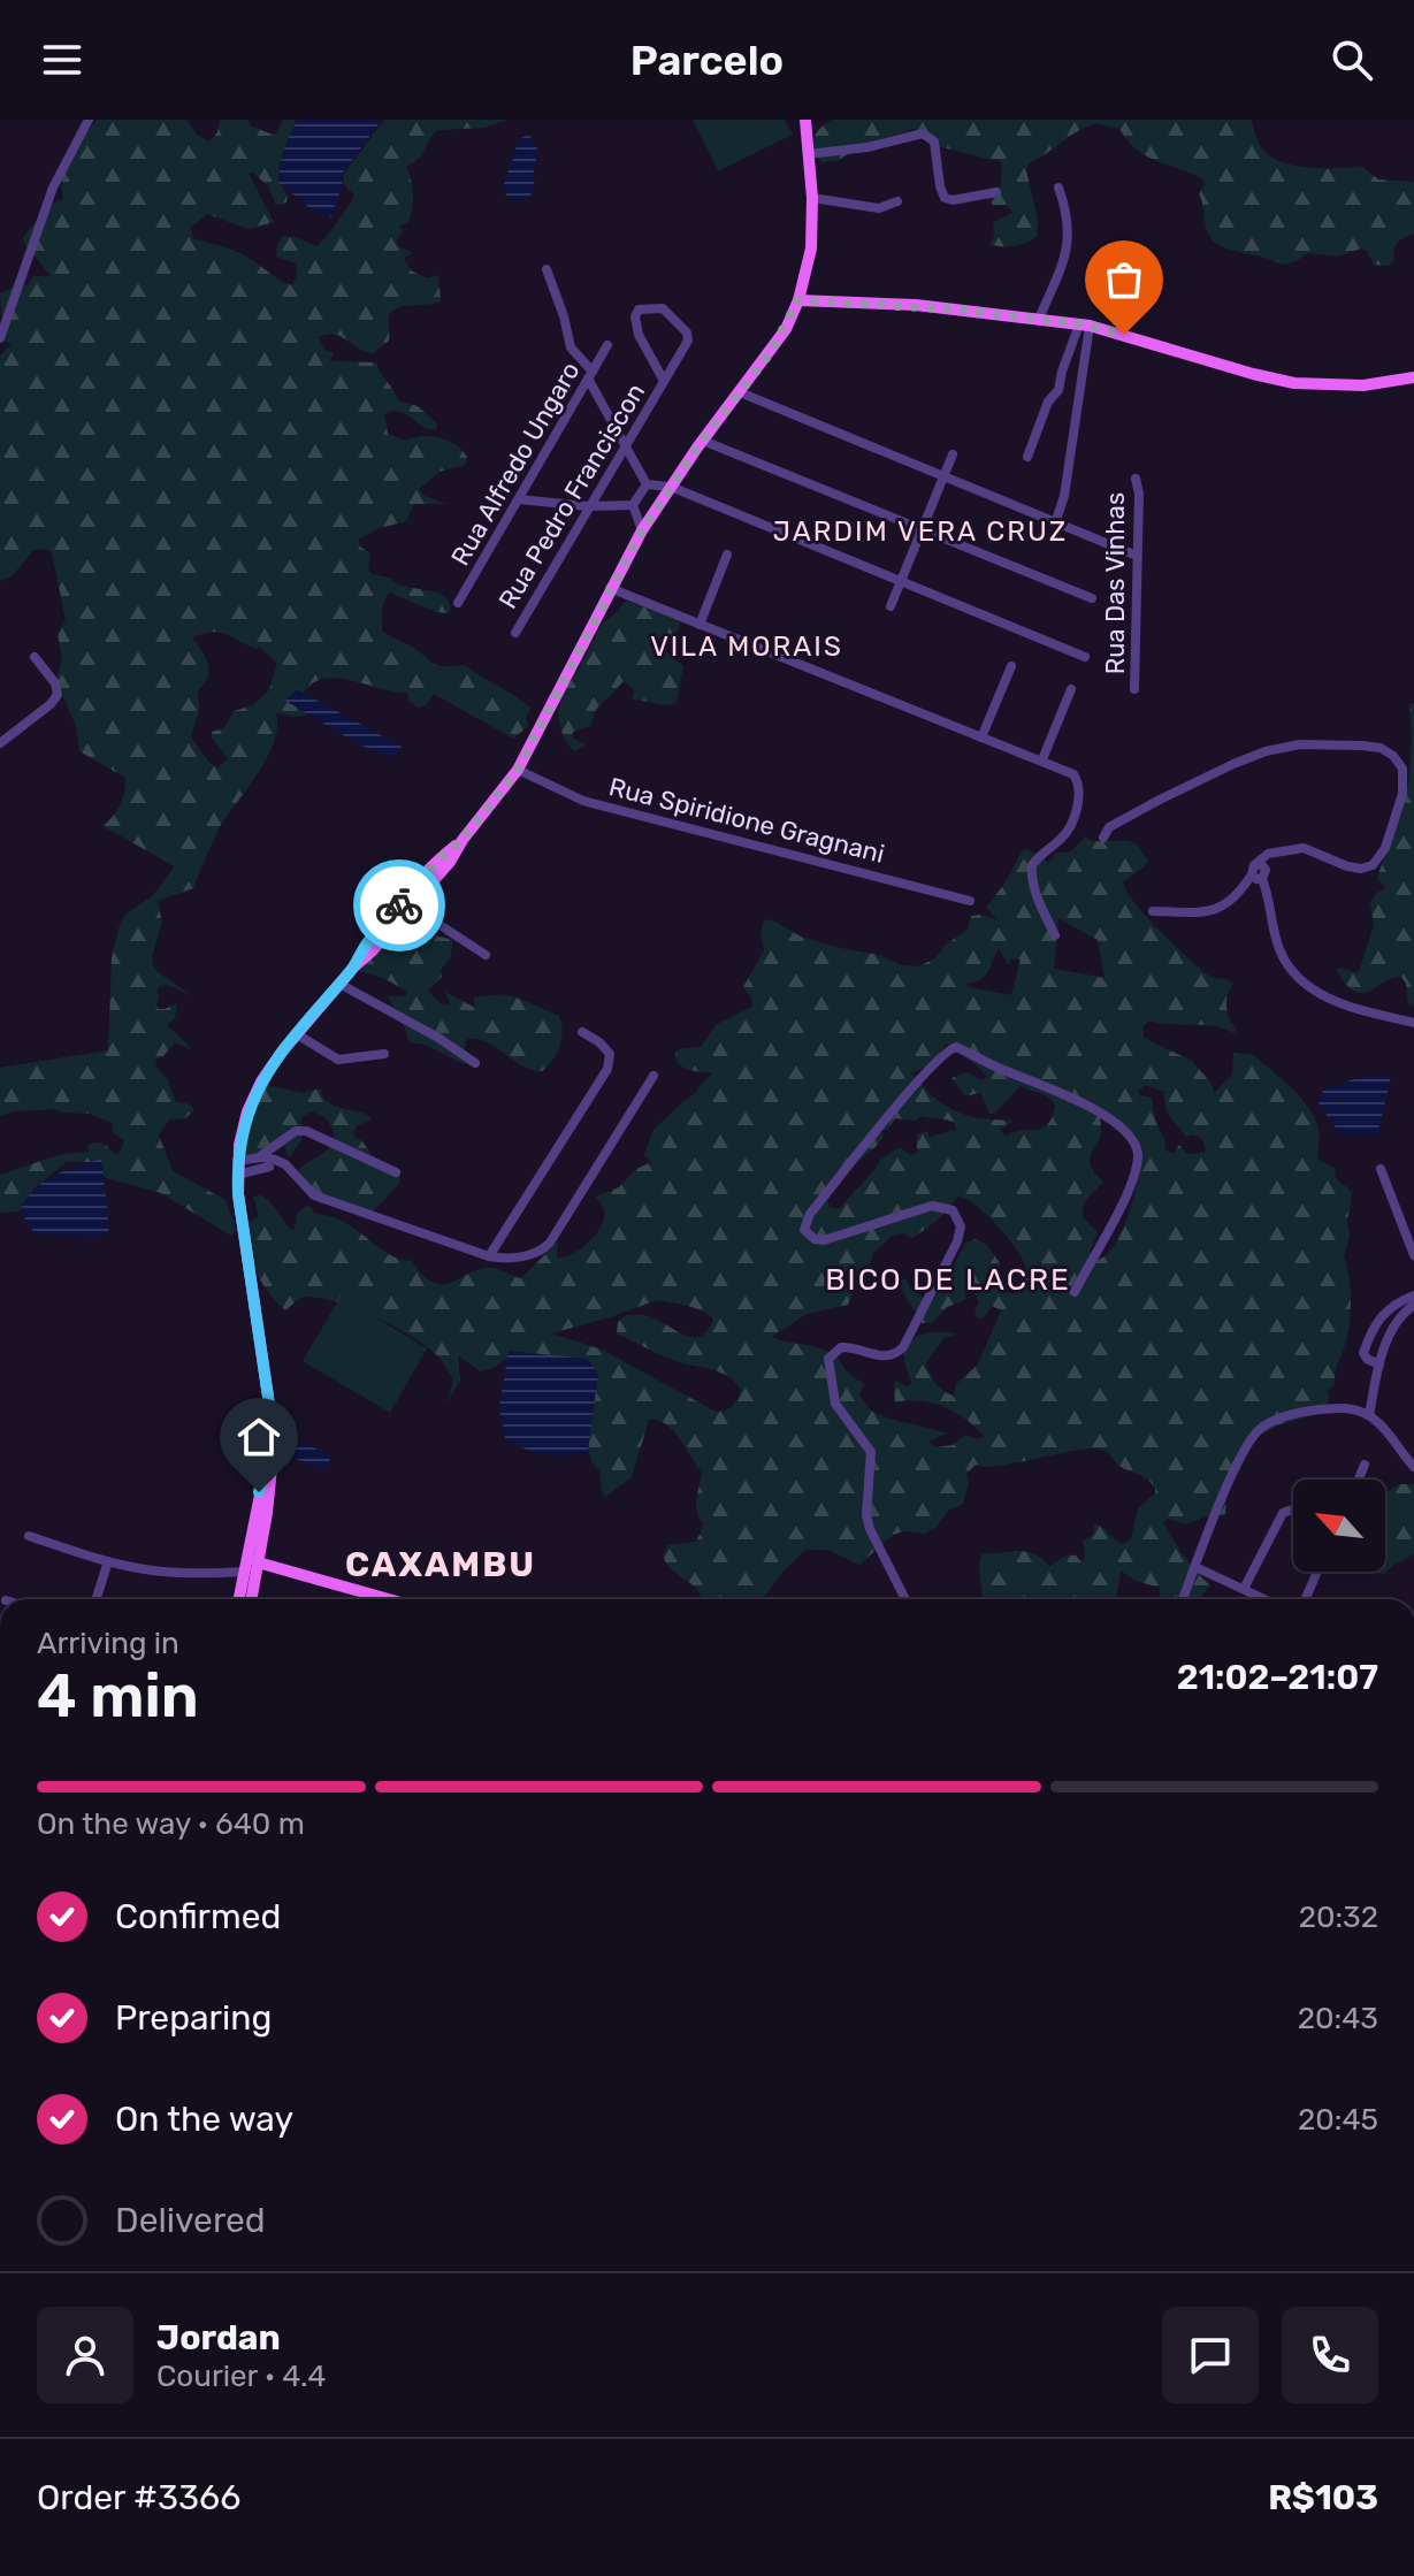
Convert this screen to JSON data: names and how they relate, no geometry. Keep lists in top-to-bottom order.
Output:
{
  "streets": {
    "street": [
      "Rua Alfredo Ungaro",
      "Rua Pedro Franciscon",
      "Rua Das Vinhas",
      "Rua Spiridione Gragnani"
    ]
  },
  "districts": [
    "JARDIM VERA CRUZ",
    "VILA MORAIS",
    "BICO DE LACRE",
    "CAXAMBU"
  ],
  "north": "top left",
  "page": {
    "header": "Parcelo",
    "heading": ["4 min", "Arriving in", "21:02–21:07"],
    "panel": [
      "Jordan",
      "Courier · 4.4",
      "Order #3366",
      "R$103"
    ],
    "bar": "On the way · 640 m",
    "list": [
      ["Confirmed", "20:32"],
      ["Preparing", "20:43"],
      ["On the way", "20:45"],
      "Delivered"
    ]
  }
}
